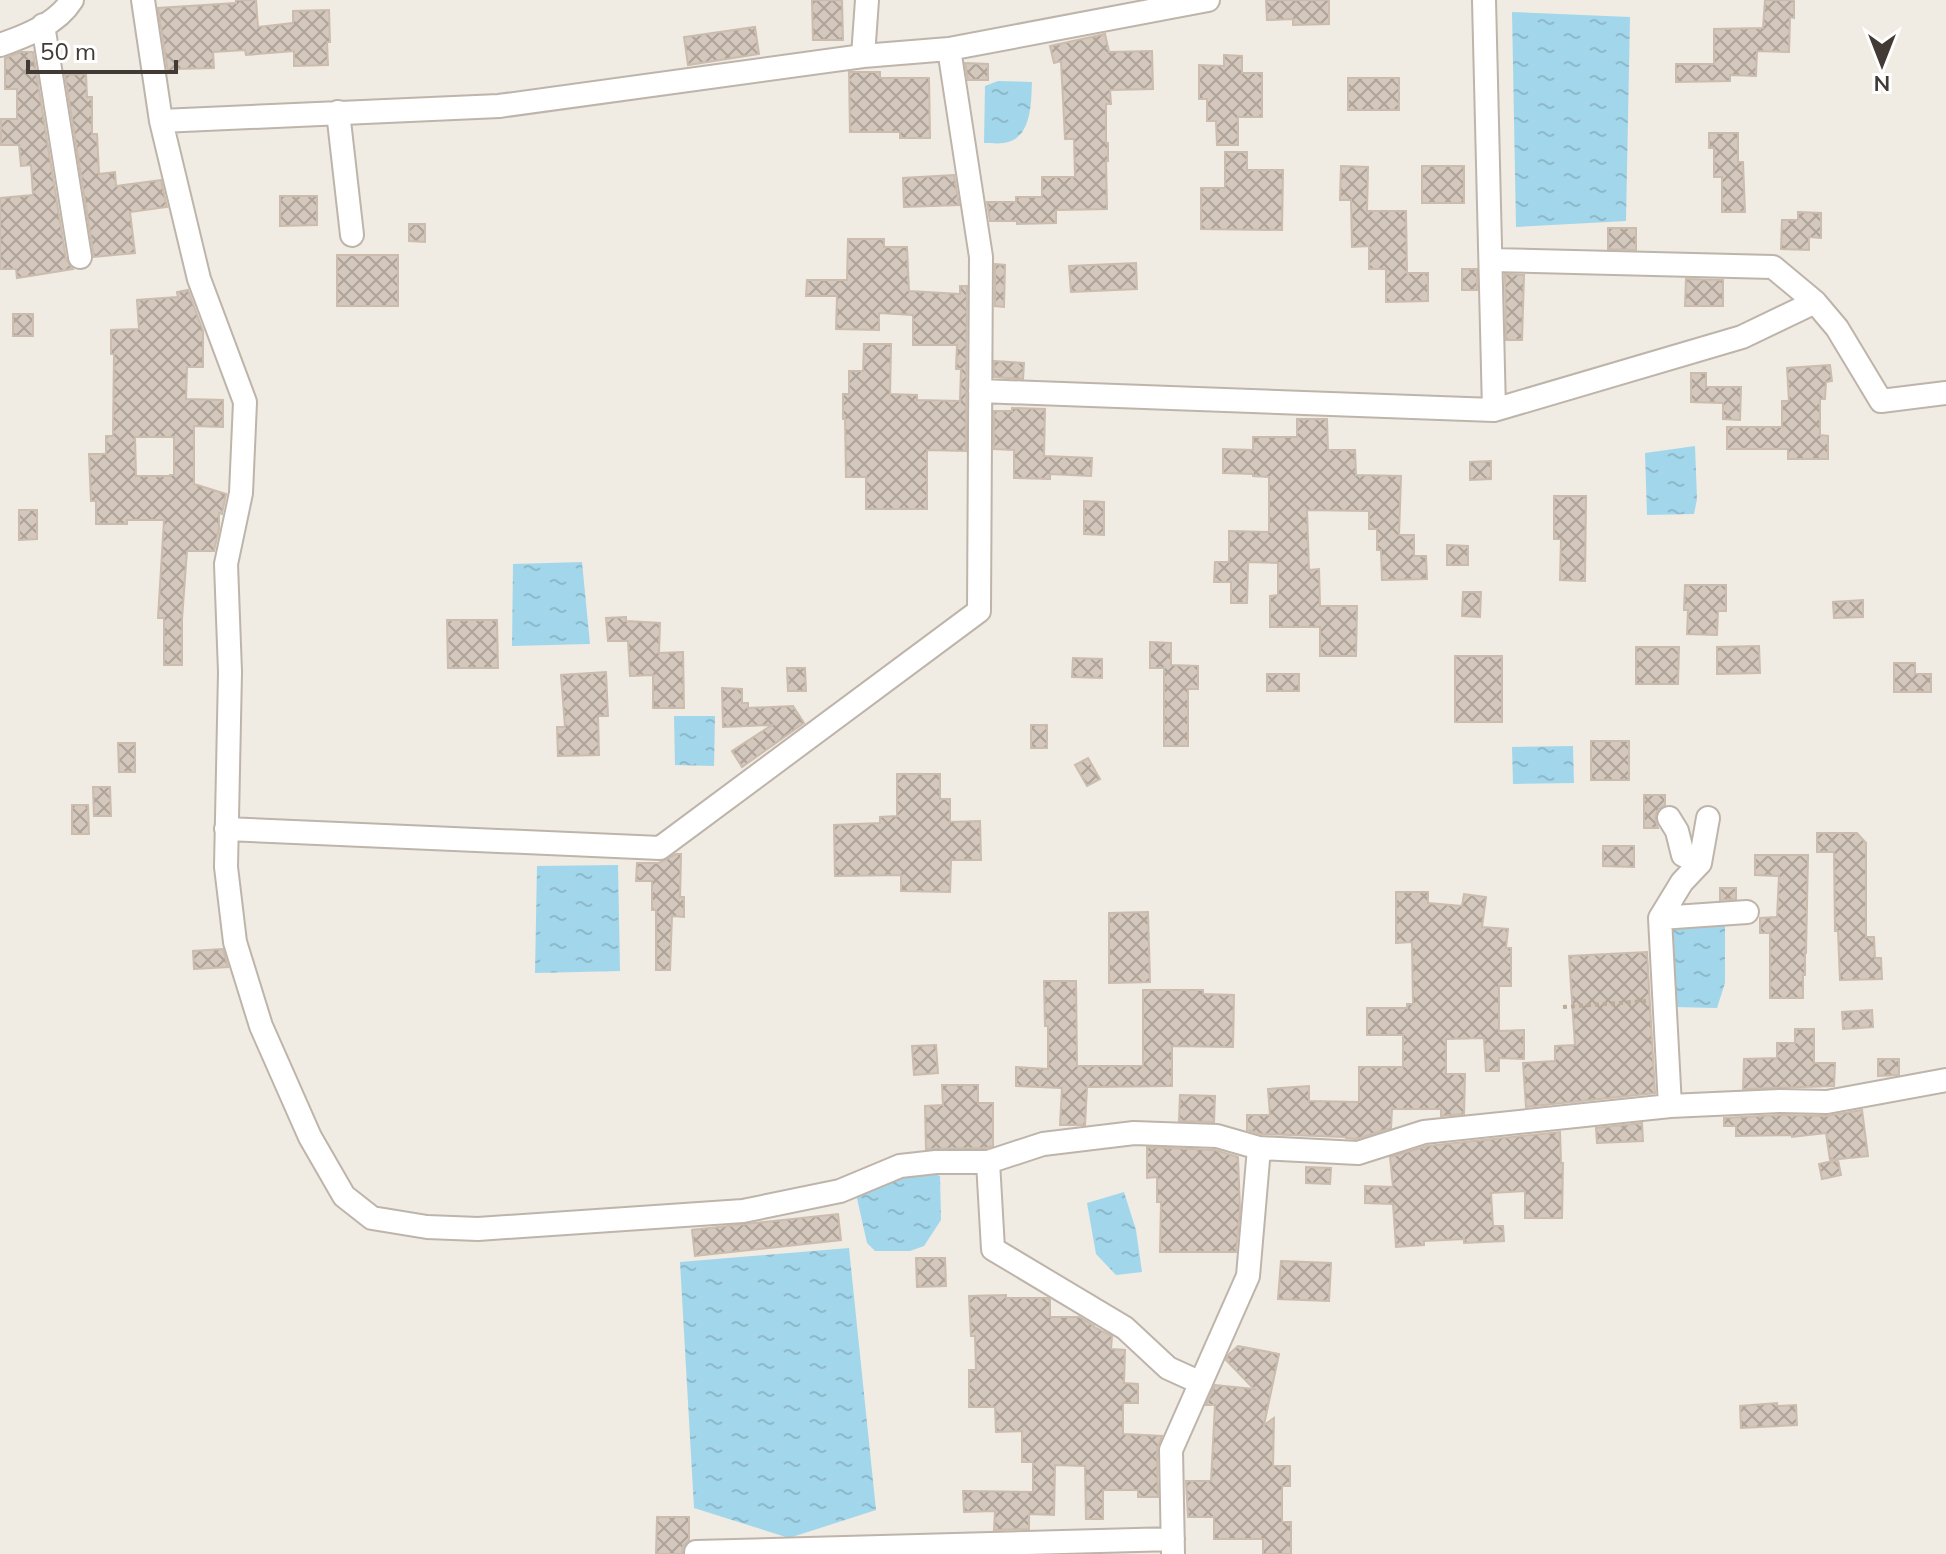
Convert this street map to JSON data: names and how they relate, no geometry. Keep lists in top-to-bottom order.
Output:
{
  "scale_bar": "50 m",
  "north": "bottom"
}
